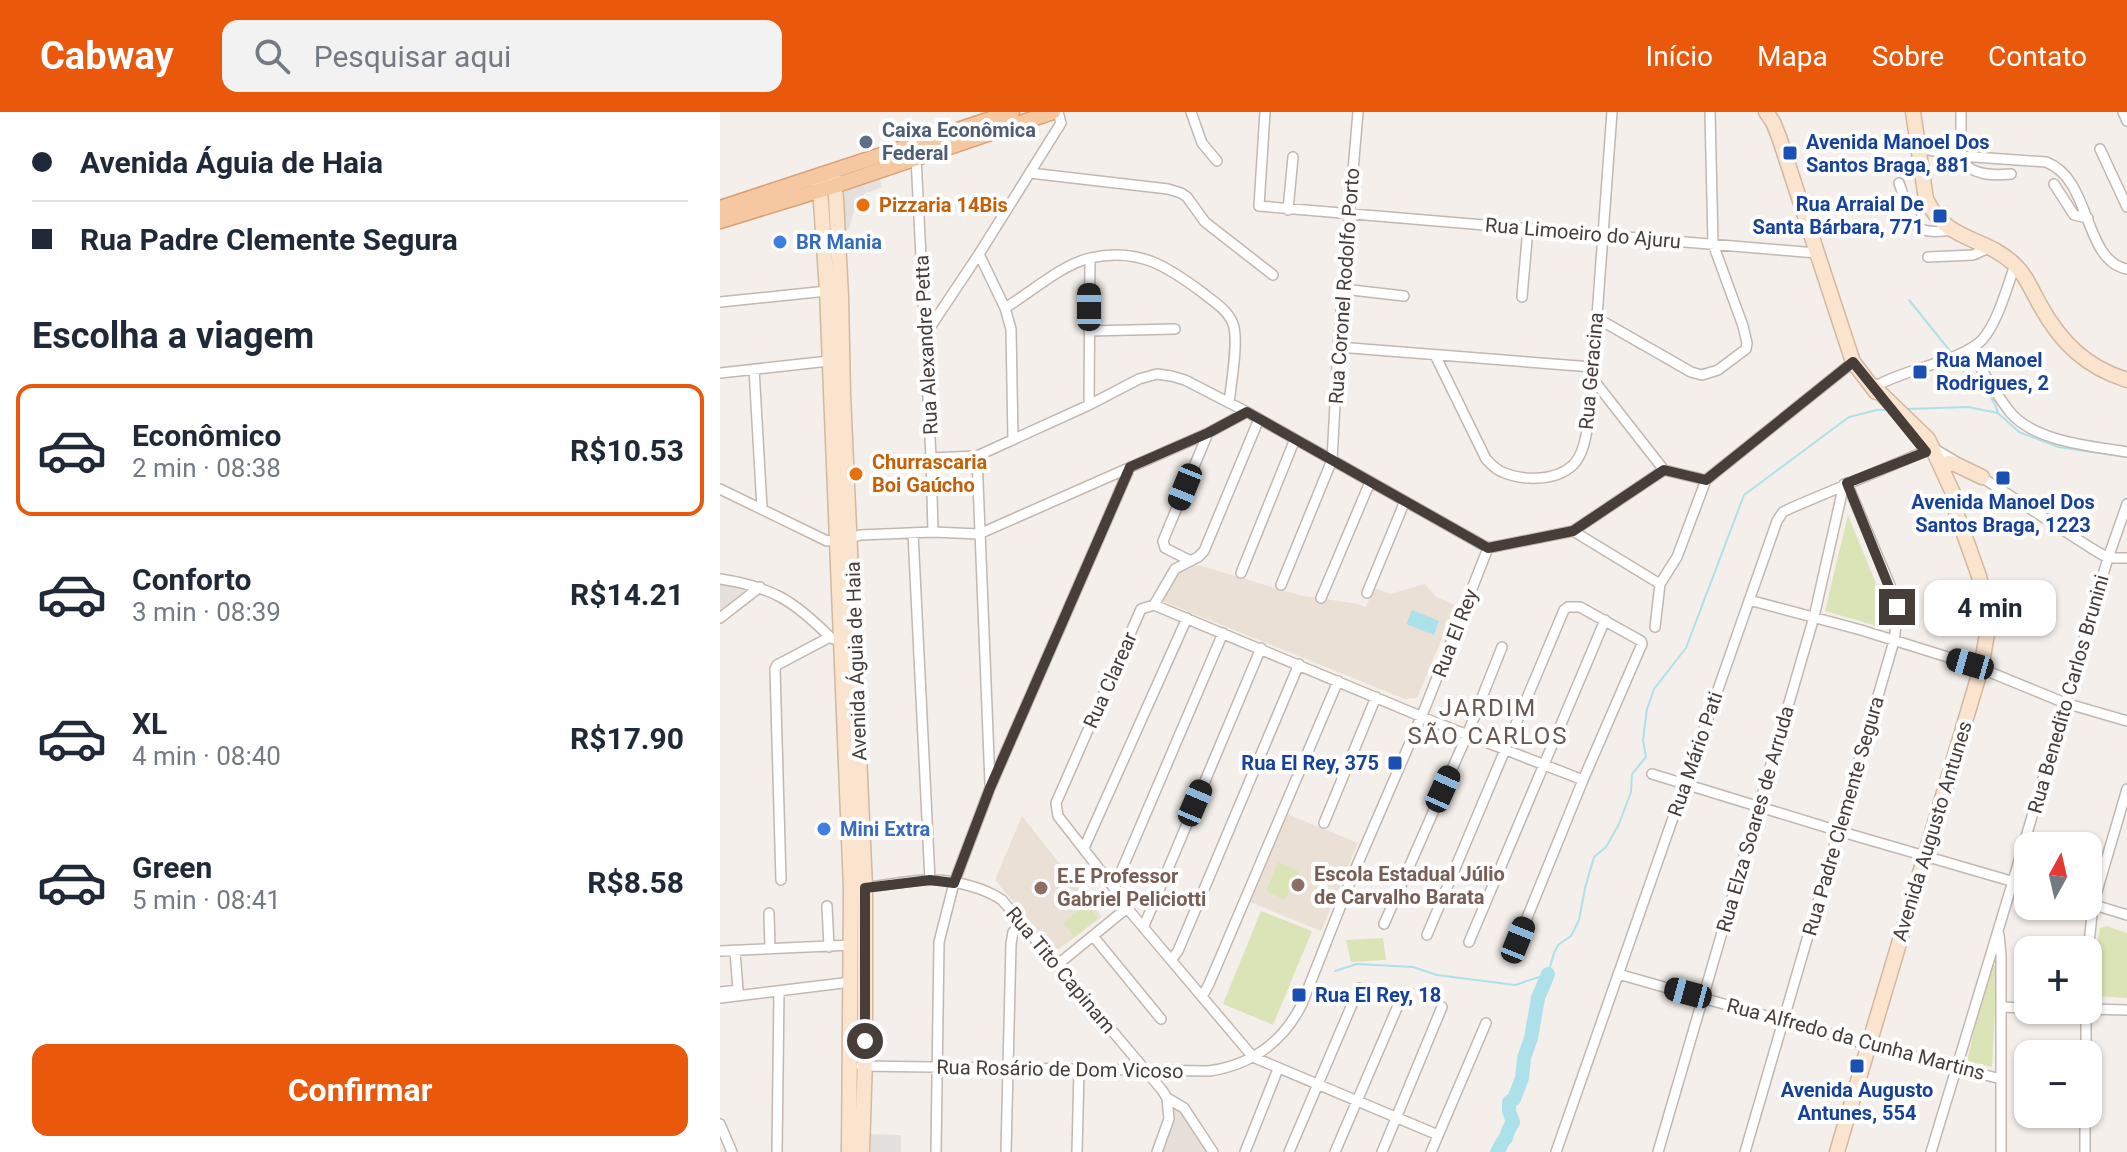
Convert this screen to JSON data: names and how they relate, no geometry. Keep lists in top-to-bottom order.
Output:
{
  "streets": {
    "main road": ["Avenida Águia de Haia", "Avenida Augusto Antunes"],
    "street": [
      "Rua Limoeiro do Ajuru",
      "Rua Coronel Rodolfo Porto",
      "Rua Alexandre Petta",
      "Rua Geracina",
      "Rua El Rey",
      "Rua Clarear",
      "Rua Benedito Carlos Brunini",
      "Rua Mário Pati",
      "Rua Padre Clemente Segura",
      "Rua Elza Soares de Arruda",
      "Rua Tito Capinam",
      "Rua Alfredo da Cunha Martins",
      "Rua Rosário de Dom Vicoso"
    ]
  },
  "crossings": [
    ["Rua Limoeiro do Ajuru", "Rua Coronel Rodolfo Porto"],
    ["Rua Limoeiro do Ajuru", "Rua Geracina"],
    ["Rua El Rey", "Rua Clarear"],
    ["Rua El Rey", "Rua Rosário de Dom Vicoso"],
    ["Avenida Águia de Haia", "Rua Tito Capinam"],
    ["Avenida Águia de Haia", "Rua Rosário de Dom Vicoso"],
    ["Rua Clarear", "Rua Rosário de Dom Vicoso"],
    ["Rua Benedito Carlos Brunini", "Rua Alfredo da Cunha Martins"],
    ["Rua Mário Pati", "Rua Padre Clemente Segura"],
    ["Rua Mário Pati", "Rua Elza Soares de Arruda"],
    ["Rua Mário Pati", "Avenida Augusto Antunes"],
    ["Rua Mário Pati", "Rua Alfredo da Cunha Martins"],
    ["Rua Padre Clemente Segura", "Rua Elza Soares de Arruda"],
    ["Rua Padre Clemente Segura", "Rua Alfredo da Cunha Martins"],
    ["Rua Elza Soares de Arruda", "Rua Alfredo da Cunha Martins"],
    ["Avenida Augusto Antunes", "Rua Alfredo da Cunha Martins"],
    ["Rua Tito Capinam", "Rua Rosário de Dom Vicoso"]
  ],
  "districts": ["JARDIM SÃO CARLOS"],
  "places": {
    "other": [
      "Caixa Econômica Federal",
      "Pizzaria 14Bis",
      "BR Mania",
      "Churrascaria Boi Gaúcho",
      "Mini Extra",
      "Escola Estadual Júlio de Carvalho Barata",
      "E.E Professor Gabriel Peliciotti"
    ],
    "transit": [
      "Avenida Manoel Dos Santos Braga, 881",
      "Rua Arraial De Santa Bárbara, 771",
      "Rua Manoel Rodrigues, 2",
      "Avenida Manoel Dos Santos Braga, 1223",
      "Rua El Rey, 375",
      "Rua El Rey, 18",
      "Avenida Augusto Antunes, 554"
    ]
  },
  "north": "top",
  "page": {
    "header": "Cabway",
    "search": "Pesquisar aqui",
    "nav": [
      "Início",
      "Mapa",
      "Sobre",
      "Contato"
    ],
    "banner": ["Avenida Águia de Haia", "Rua Padre Clemente Segura"],
    "heading": "Escolha a viagem",
    "list": [
      {
        "name": "Econômico",
        "note": "2 min · 08:38",
        "value": "R$10.53"
      },
      {
        "name": "Conforto",
        "note": "3 min · 08:39",
        "value": "R$14.21"
      },
      {
        "name": "XL",
        "note": "4 min · 08:40",
        "value": "R$17.90"
      },
      {
        "name": "Green",
        "note": "5 min · 08:41",
        "value": "R$8.58"
      }
    ],
    "bubble": "4 min",
    "map_buttons": ["+", "−"],
    "buttons": "Confirmar"
  }
}
